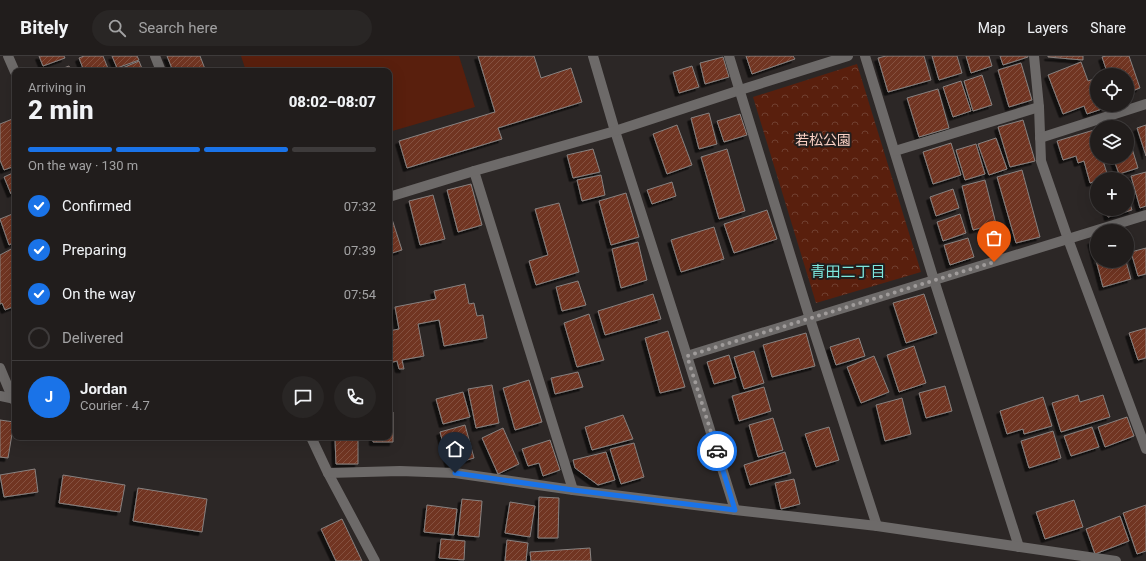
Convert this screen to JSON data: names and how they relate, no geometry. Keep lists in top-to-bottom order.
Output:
{
  "districts": ["青田二丁目"],
  "parks": ["若松公園"],
  "page": {
    "header": "Bitely",
    "search": "Search here",
    "nav": ["Map", "Layers", "Share"],
    "map_buttons": ["+", "−"],
    "heading": ["2 min", "Arriving in", "08:02–08:07"],
    "panel": ["Jordan", "Courier · 4.7"],
    "bar": "On the way · 130 m",
    "list": [
      ["Confirmed", "07:32"],
      ["Preparing", "07:39"],
      ["On the way", "07:54"],
      "Delivered"
    ],
    "round": "J"
  }
}
